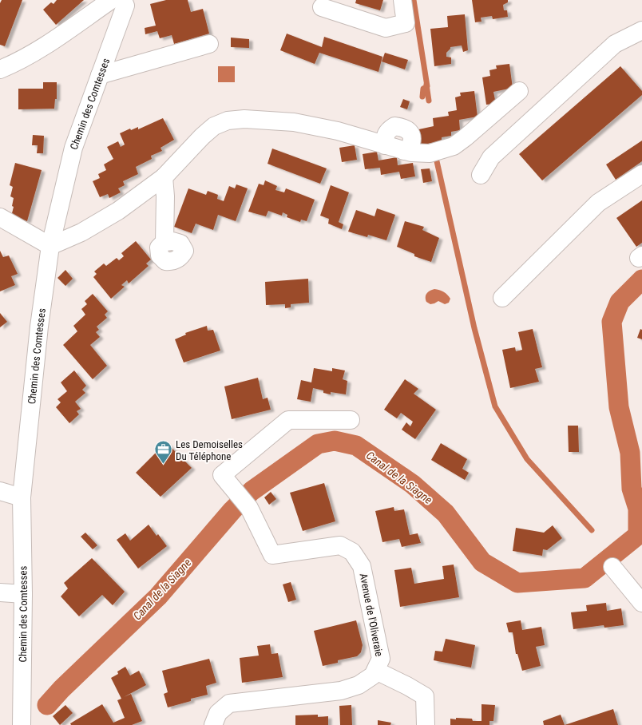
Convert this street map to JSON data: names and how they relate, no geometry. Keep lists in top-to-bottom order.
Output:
{
  "streets": {
    "street": ["Chemin des Comtesses", "Avenue de l'Oliveraie"]
  },
  "water": ["Canal de la Siagne"],
  "places": {
    "office": ["Les Demoiselles Du Téléphone"]
  }
}
